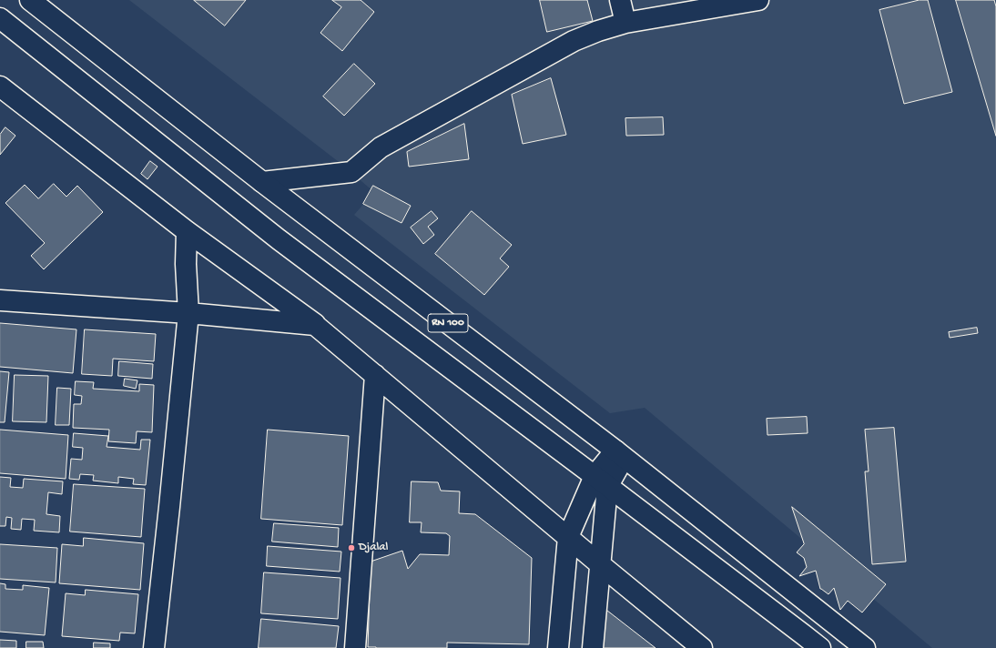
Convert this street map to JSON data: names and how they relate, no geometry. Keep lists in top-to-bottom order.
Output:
{
  "streets": {
    "main road": ["RN 100"]
  },
  "places": ["Djalal"]
}
